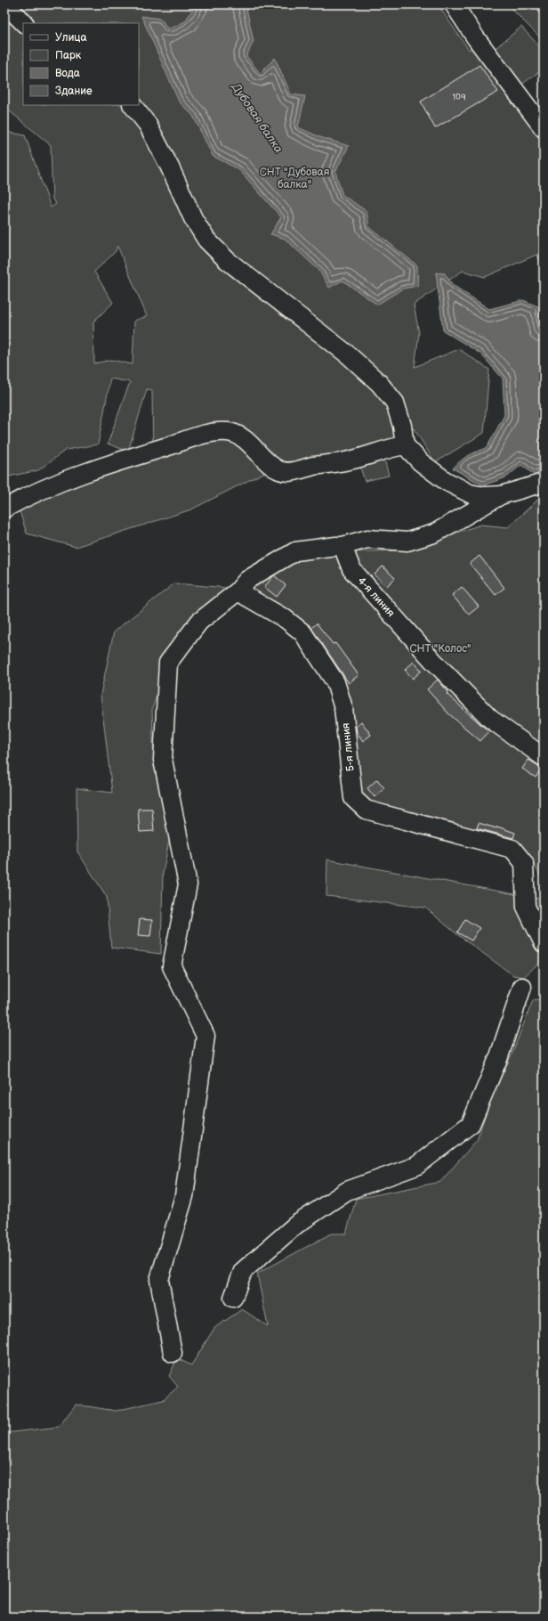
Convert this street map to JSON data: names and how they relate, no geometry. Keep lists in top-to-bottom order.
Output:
{
  "streets": {
    "street": ["4-я линия", "5-я линия"]
  },
  "water": ["Дубовая балка"],
  "parks": ["СНТ \"Дубовая балка\"", "СНТ \"Колос\""],
  "house_numbers": ["109"],
  "legend": [
    "Улица",
    "Парк",
    "Вода",
    "Здание"
  ]
}
